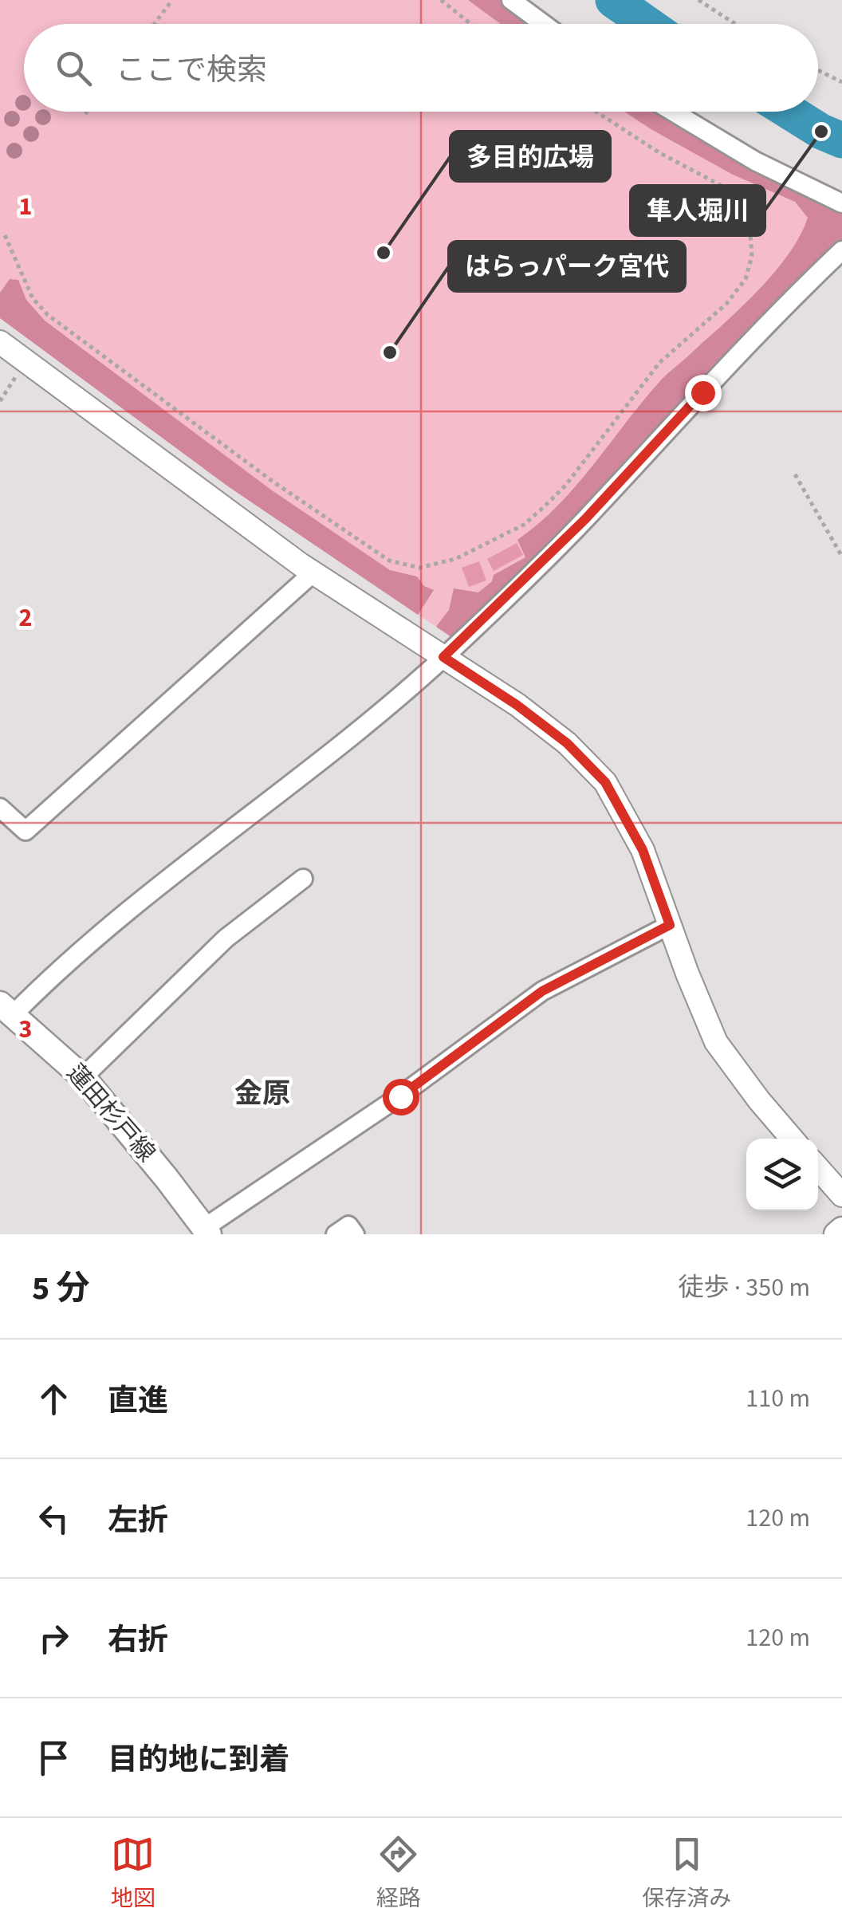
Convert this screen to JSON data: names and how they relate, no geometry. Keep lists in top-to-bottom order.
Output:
{
  "streets": {
    "main road": ["蓮田杉戸線"]
  },
  "districts": ["金原"],
  "places": ["隼人堀川", "多目的広場", "はらっパーク宮代"],
  "page": {
    "search": "ここで検索",
    "heading": ["5 分", "徒歩 · 350 m"],
    "list": [
      ["直進", "110 m"],
      ["左折", "120 m"],
      ["右折", "120 m"],
      "目的地に到着"
    ],
    "nav": ["地図", "経路", "保存済み"]
  },
  "grid": {
    "rows": ["1", "2", "3"]
  }
}
